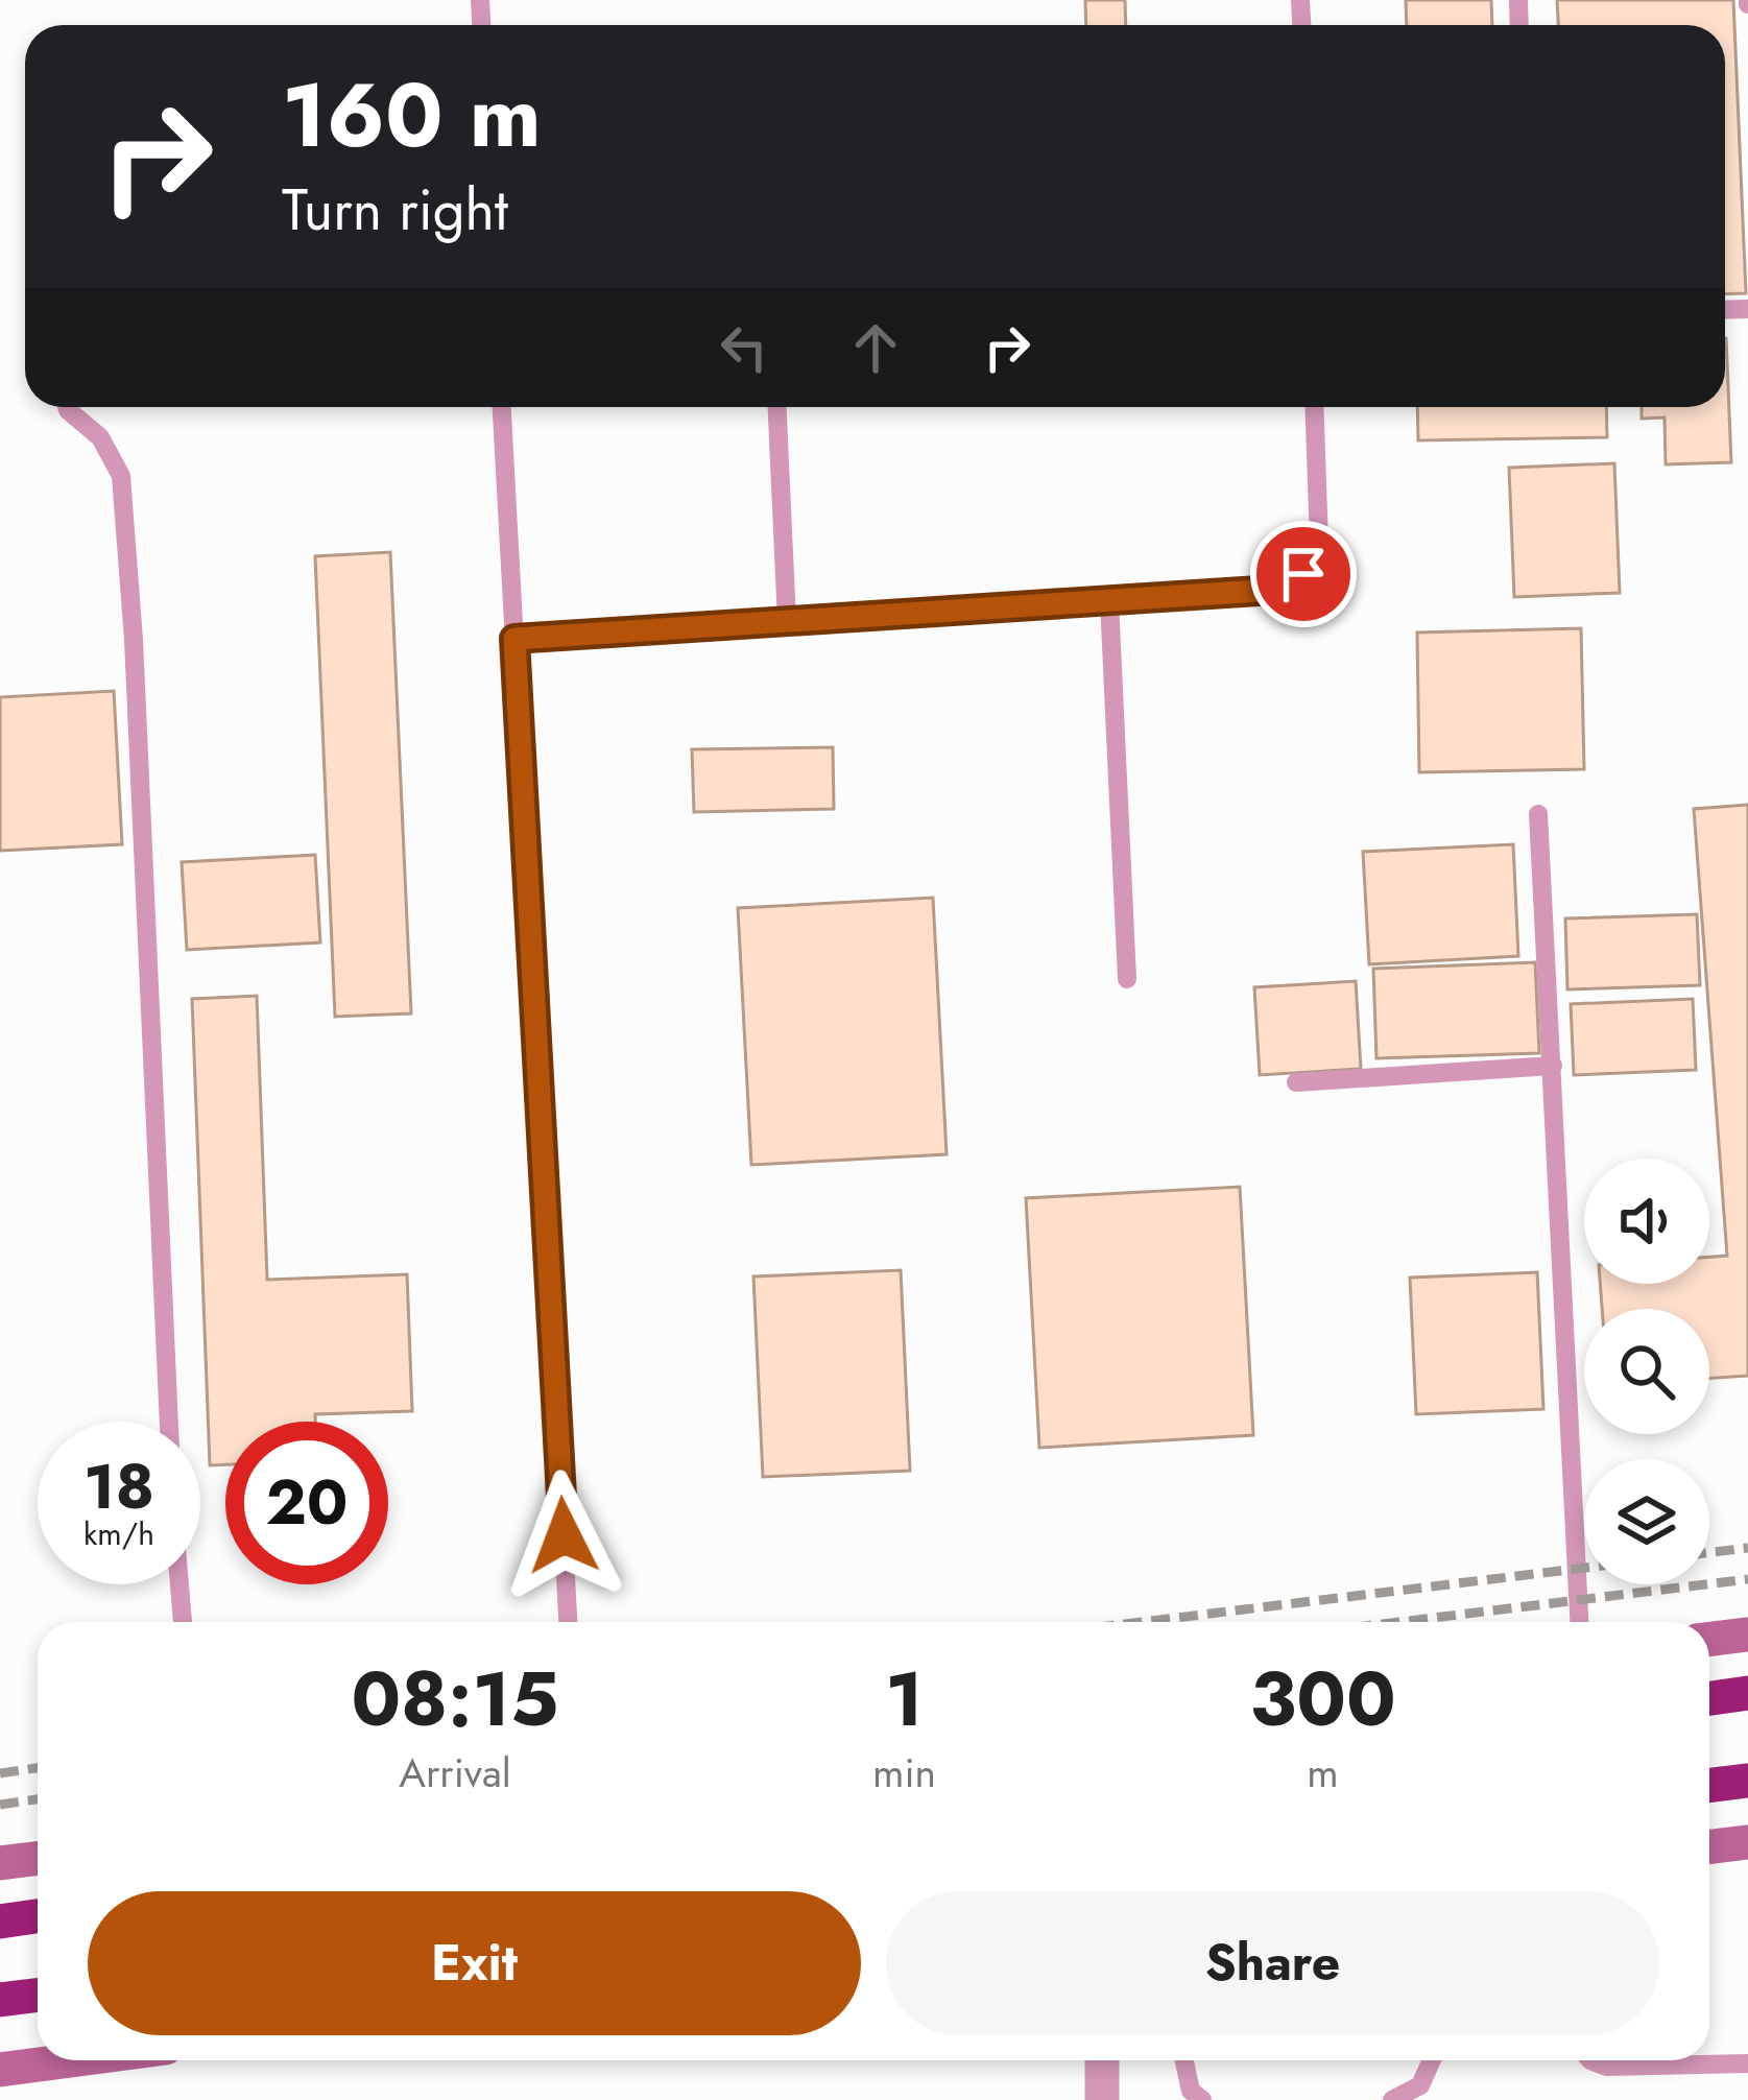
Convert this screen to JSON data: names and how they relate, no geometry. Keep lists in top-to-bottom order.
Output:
{
  "page": {
    "turn": ["160 m", "Turn right"],
    "speed": "18 km/h",
    "limit": "20",
    "eta": [
      "08:15",
      "Arrival",
      "1",
      "min",
      "300",
      "m"
    ],
    "buttons": ["Exit", "Share"]
  }
}
